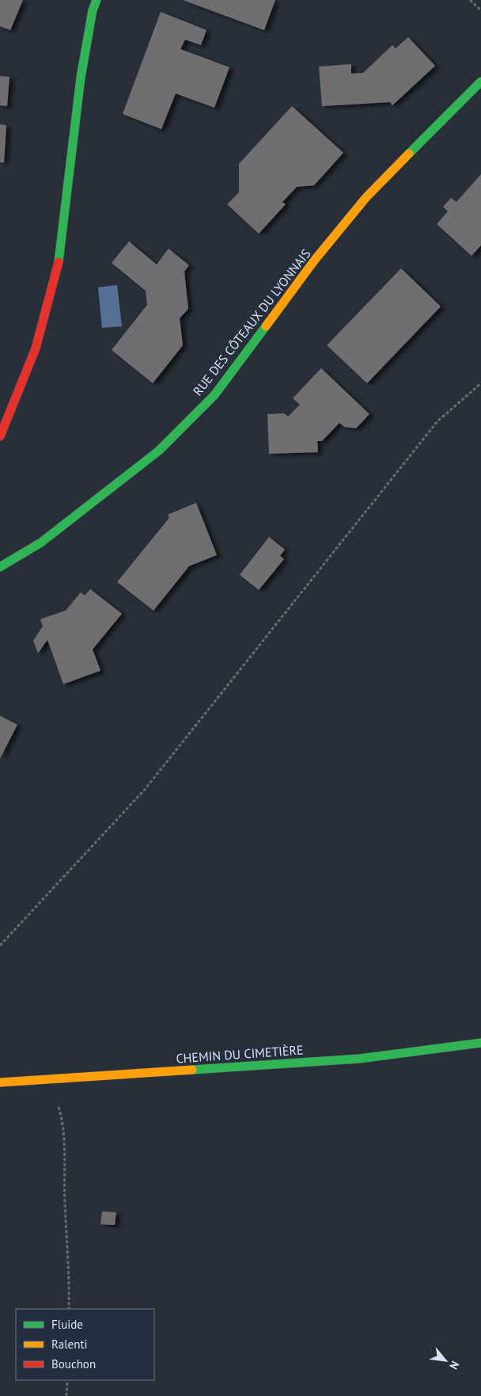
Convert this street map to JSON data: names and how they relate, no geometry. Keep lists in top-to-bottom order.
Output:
{
  "streets": {
    "street": ["RUE DES CÔTEAUX DU LYONNAIS", "CHEMIN DU CIMETIÈRE"]
  },
  "legend": ["Fluide", "Ralenti", "Bouchon"],
  "north": "bottom right"
}
